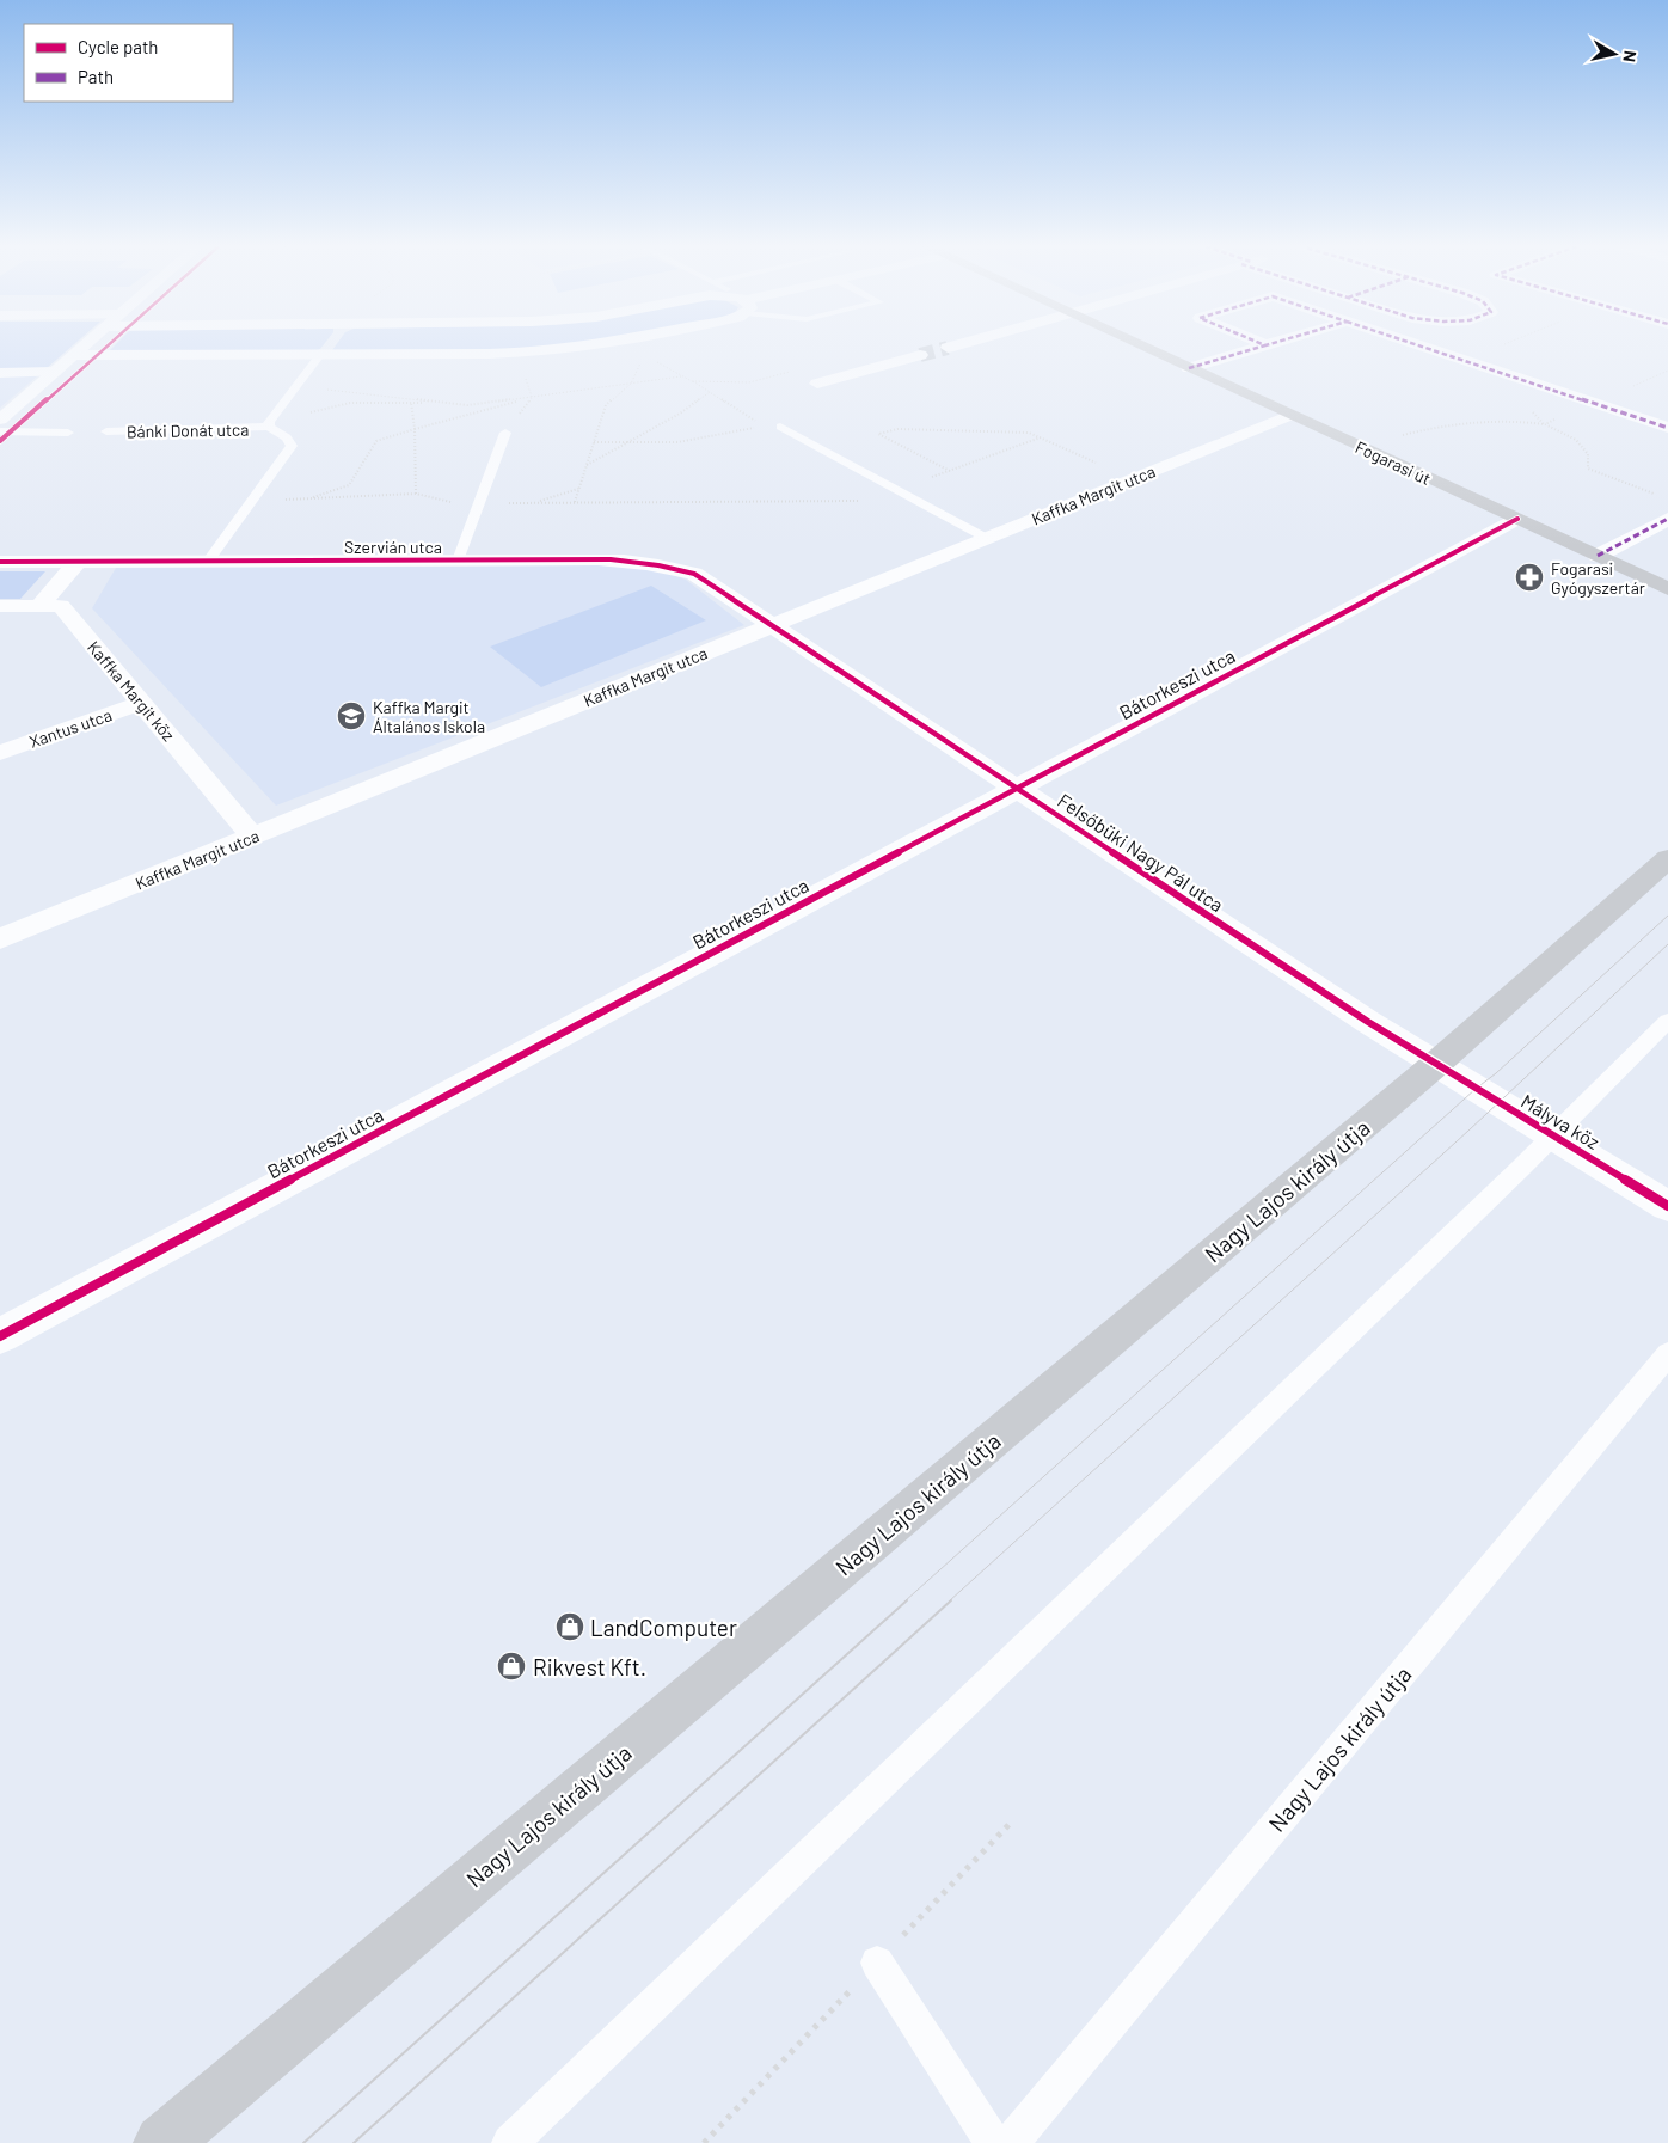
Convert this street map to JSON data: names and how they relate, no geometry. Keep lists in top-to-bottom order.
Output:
{
  "streets": {
    "main road": ["Fogarasi út", "Nagy Lajos király útja"],
    "street": [
      "Kaffka Margit utca",
      "Szervián utca",
      "Bátorkeszi utca",
      "Kaffka Margit köz",
      "Xantus utca",
      "Felsőbüki Nagy Pál utca",
      "Mályva köz"
    ],
    "lane": ["Bánki Donát utca"]
  },
  "crossings": [
    ["Fogarasi út", "Kaffka Margit utca"],
    ["Fogarasi út", "Bátorkeszi utca"],
    ["Kaffka Margit utca", "Szervián utca"],
    ["Kaffka Margit utca", "Kaffka Margit köz"],
    ["Kaffka Margit utca", "Felsőbüki Nagy Pál utca"],
    ["Szervián utca", "Felsőbüki Nagy Pál utca"],
    ["Bátorkeszi utca", "Felsőbüki Nagy Pál utca"],
    ["Kaffka Margit köz", "Xantus utca"],
    ["Felsőbüki Nagy Pál utca", "Mályva köz"],
    ["Felsőbüki Nagy Pál utca", "Nagy Lajos király útja"],
    ["Mályva köz", "Nagy Lajos király útja"]
  ],
  "places": {
    "pharmacy": ["Fogarasi Gyógyszertár"],
    "school or university": ["Kaffka Margit Általános Iskola"],
    "shop": ["LandComputer", "Rikvest Kft."]
  },
  "legend": ["Cycle path", "Path"],
  "north": "right"
}
